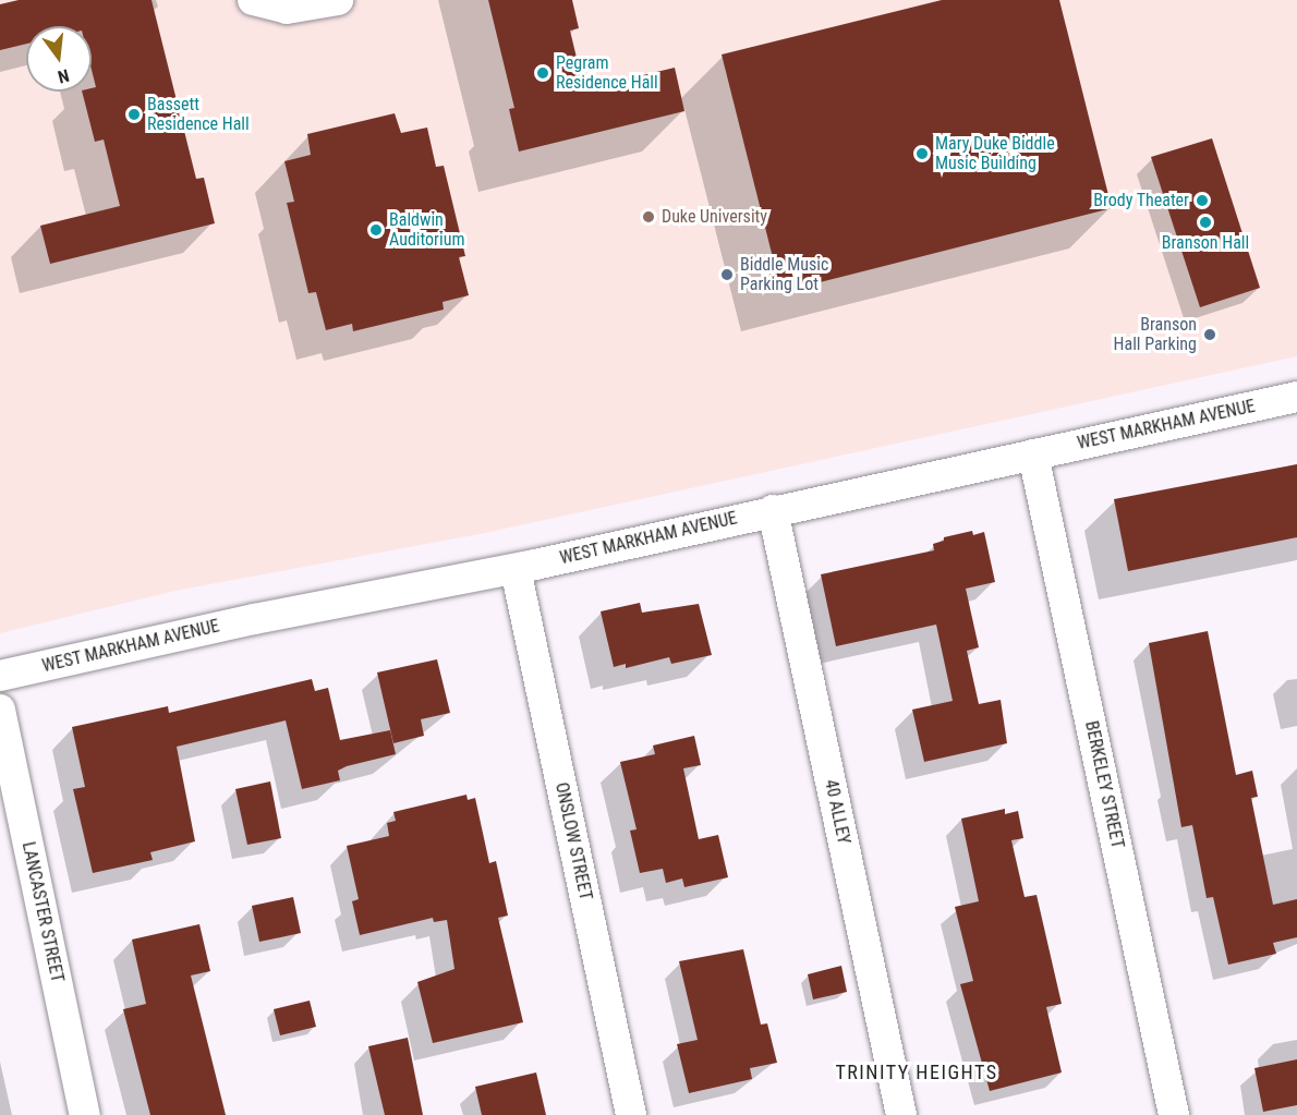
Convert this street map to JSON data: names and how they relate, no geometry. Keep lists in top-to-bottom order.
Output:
{
  "streets": {
    "street": [
      "WEST MARKHAM AVENUE",
      "BERKELEY STREET",
      "40 ALLEY",
      "ONSLOW STREET",
      "LANCASTER STREET"
    ]
  },
  "crossings": [
    ["WEST MARKHAM AVENUE", "BERKELEY STREET"],
    ["WEST MARKHAM AVENUE", "40 ALLEY"],
    ["WEST MARKHAM AVENUE", "ONSLOW STREET"]
  ],
  "districts": ["TRINITY HEIGHTS"],
  "places": [
    "Pegram Residence Hall",
    "Bassett Residence Hall",
    "Mary Duke Biddle Music Building",
    "Brody Theater",
    "Duke University",
    "Branson Hall",
    "Baldwin Auditorium",
    "Biddle Music Parking Lot",
    "Branson Hall Parking"
  ],
  "north": "bottom"
}
